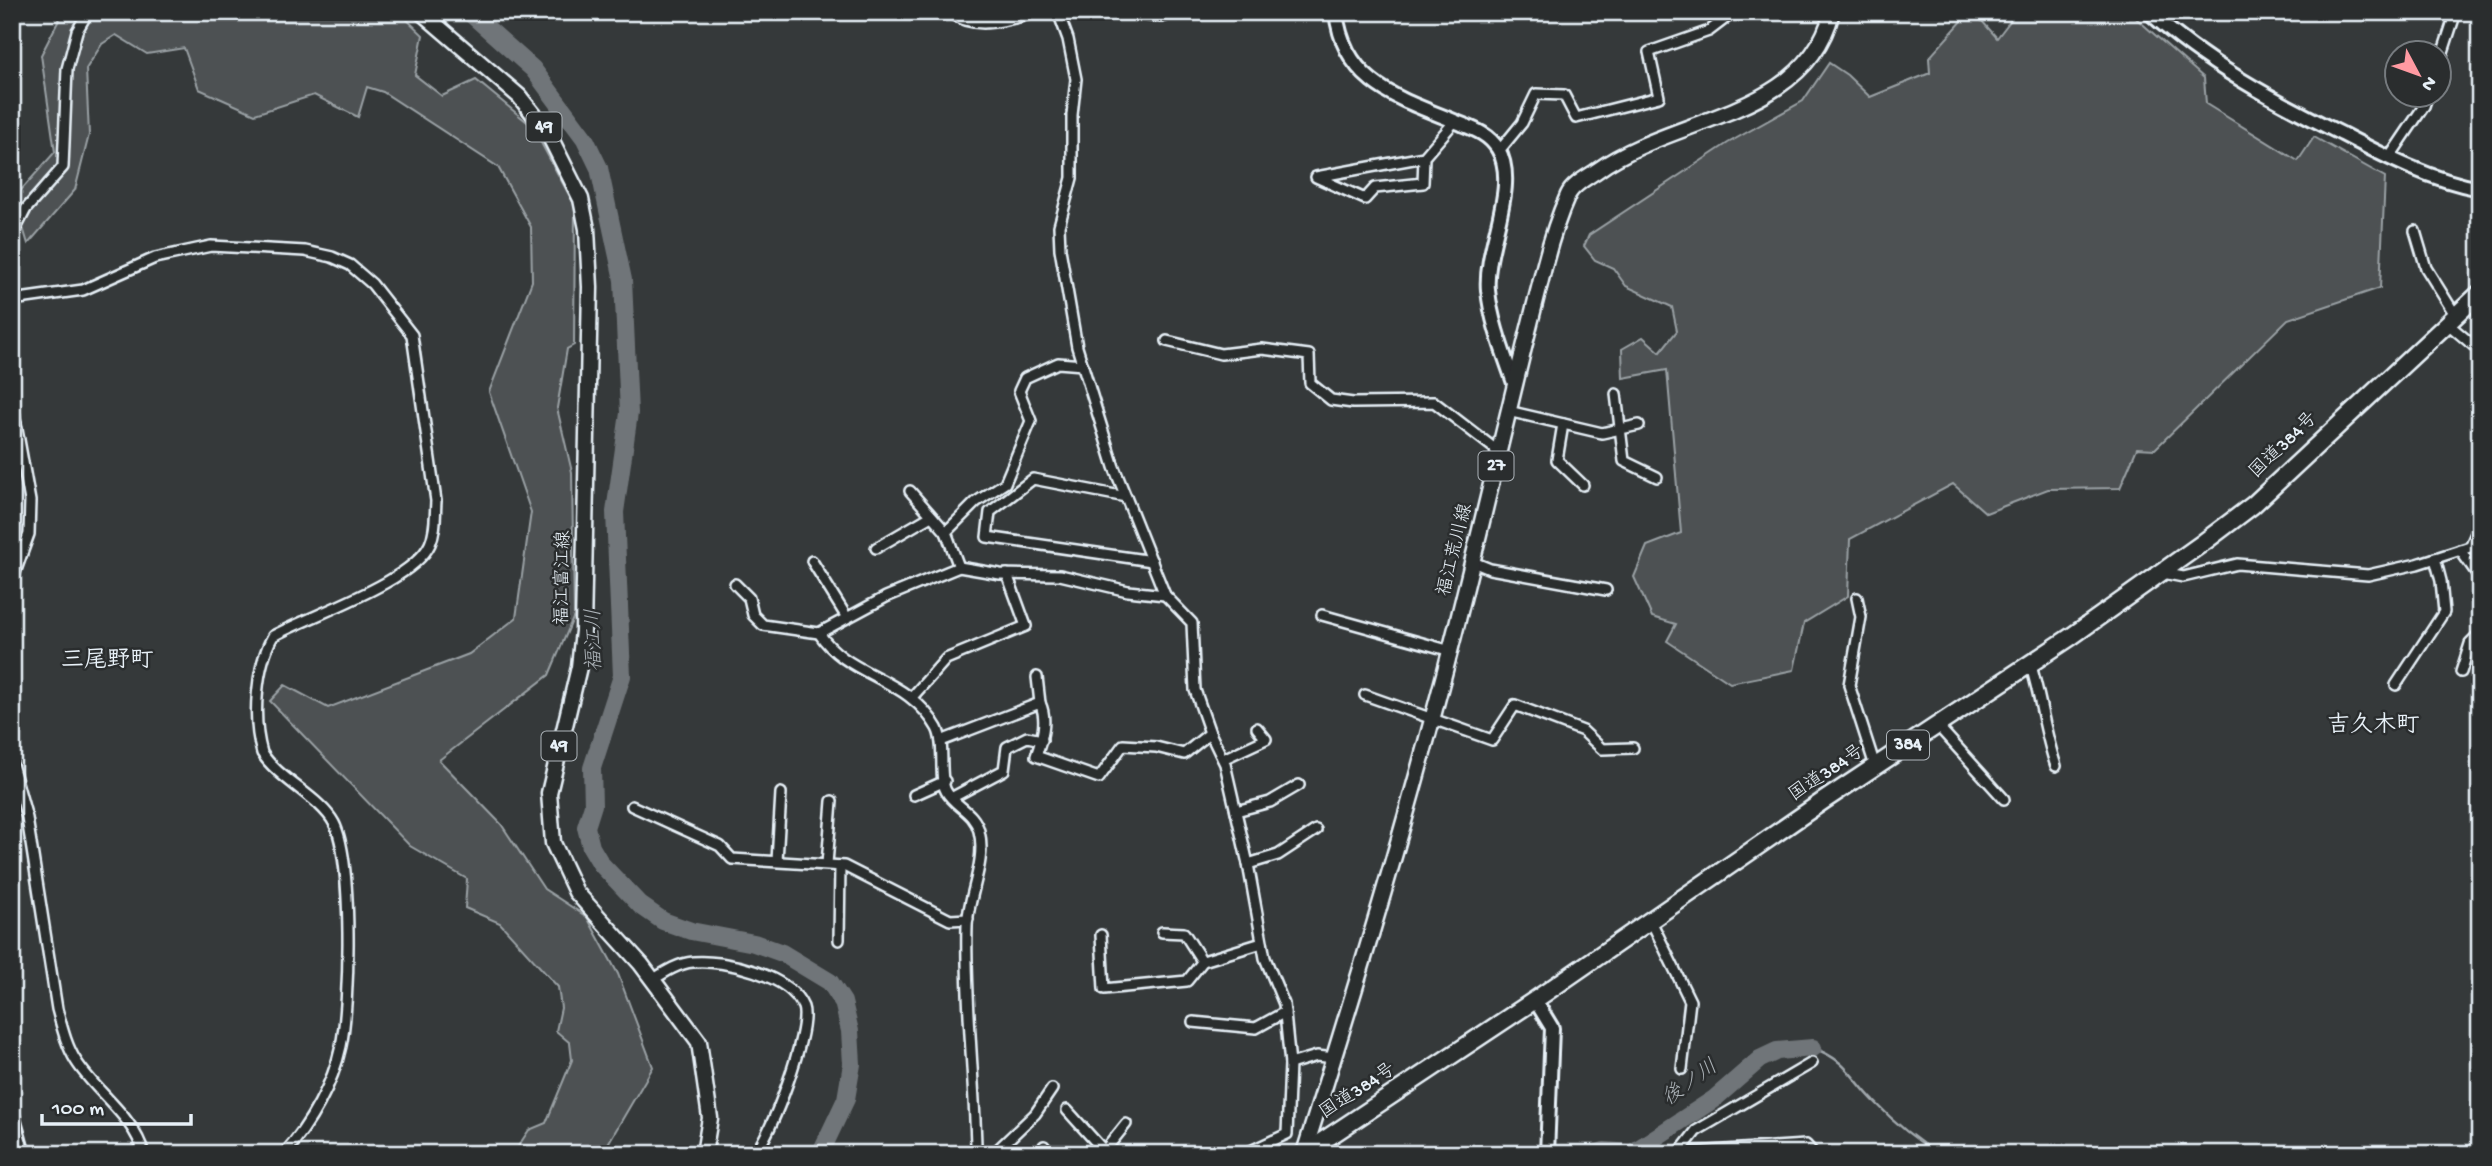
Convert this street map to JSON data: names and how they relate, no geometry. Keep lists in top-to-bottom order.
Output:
{
  "streets": {
    "highway": ["国道384号", "384"],
    "main road": [
      "49",
      "27",
      "福江荒川線",
      "福江富江線"
    ]
  },
  "crossings": [
    ["国道384号", "福江荒川線"]
  ],
  "districts": ["三尾野町", "吉久木町"],
  "water": ["福江川", "後ノ川"],
  "scale_bar": "100 m",
  "north": "bottom right"
}
